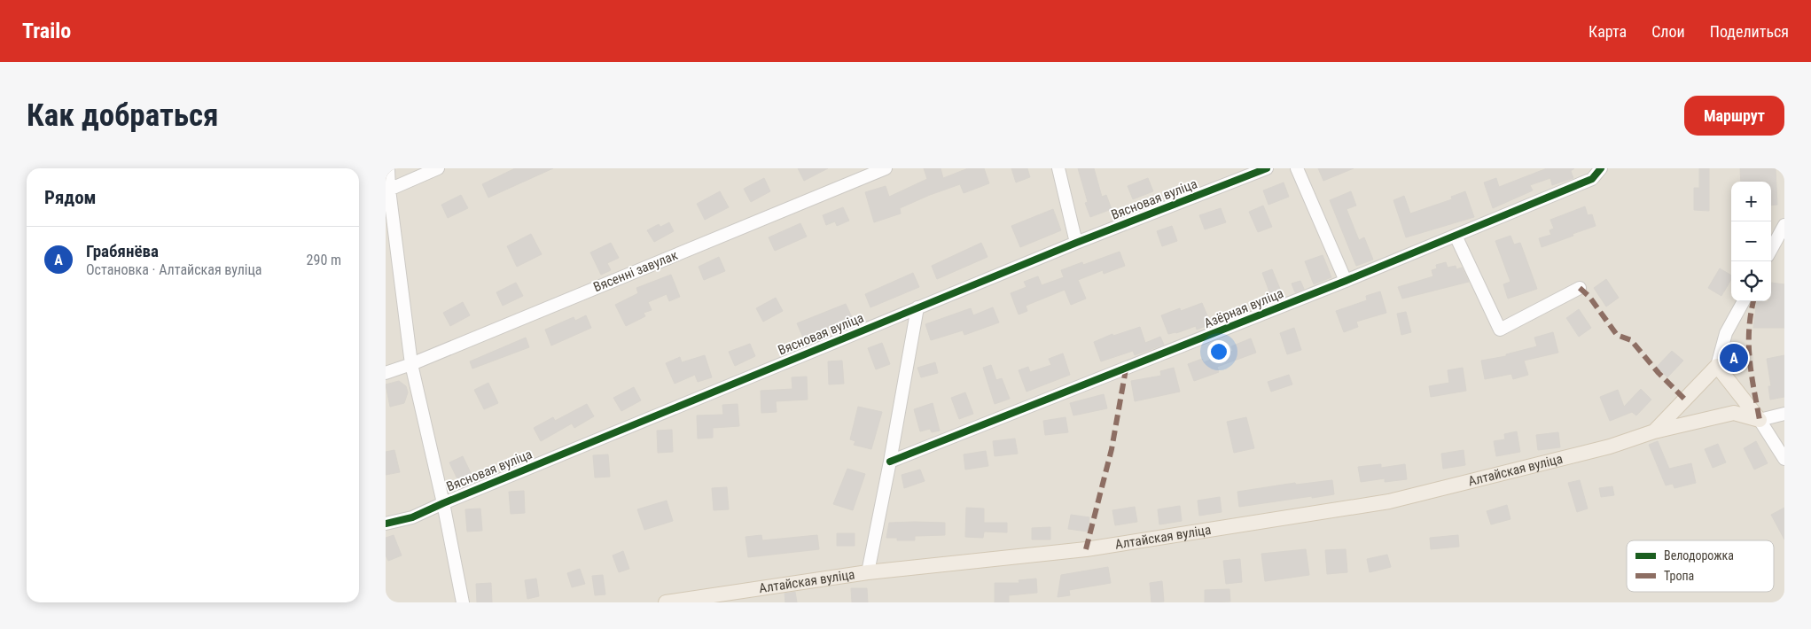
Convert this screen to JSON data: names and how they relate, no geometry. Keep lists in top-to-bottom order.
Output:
{
  "streets": {
    "main road": ["Алтайская вуліца"],
    "street": ["Вясновая вуліца", "Вясенні завулак", "Азёрная вуліца"]
  },
  "legend": ["Велодорожка", "Тропа"],
  "page": {
    "header": "Trailo",
    "nav": ["Карта", "Слои", "Поделиться"],
    "buttons": "Маршрут",
    "title": "Как добраться",
    "heading": "Рядом",
    "map_buttons": ["+", "−"],
    "list": [
      {
        "mark": "A",
        "name": "Грабянёва",
        "note": "Остановка · Алтайская вуліца",
        "value": "290 m"
      }
    ],
    "pins": "A"
  }
}
